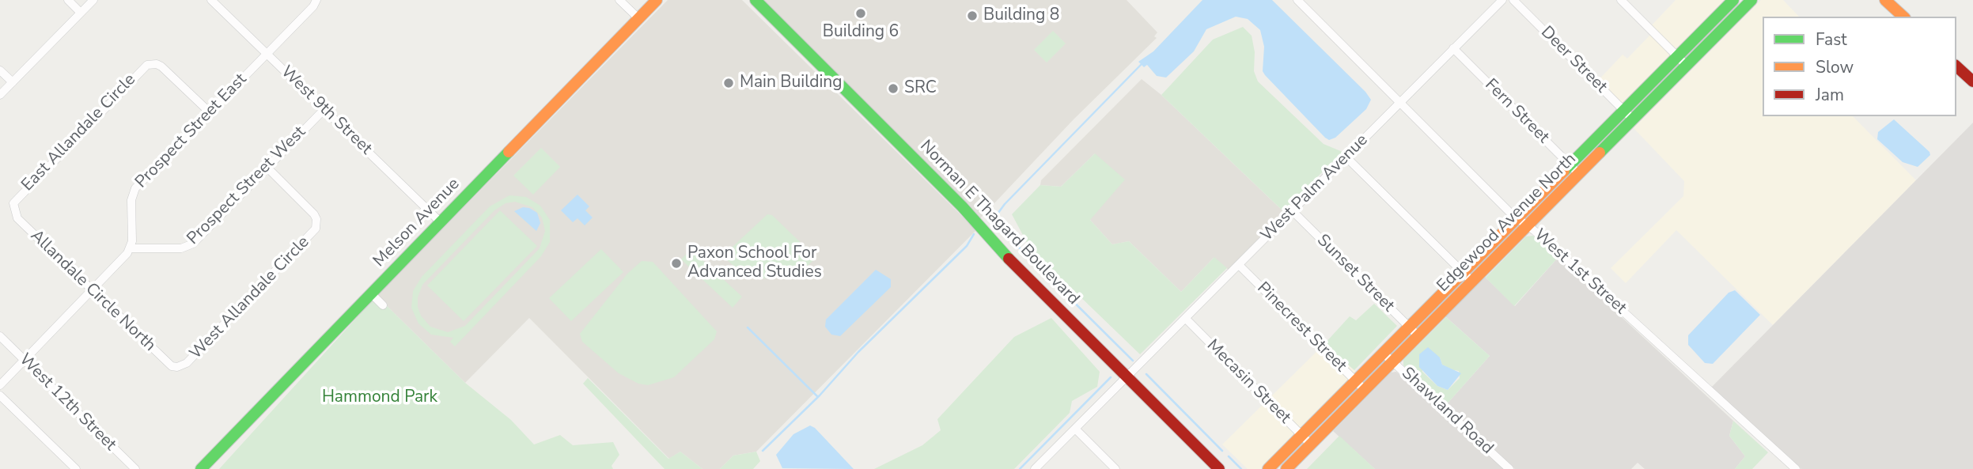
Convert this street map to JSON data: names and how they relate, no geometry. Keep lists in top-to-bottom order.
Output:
{
  "streets": {
    "street": [
      "Deer Street",
      "West 9th Street",
      "Fern Street",
      "Prospect Street East",
      "East Allandale Circle",
      "Prospect Street West",
      "West Palm Avenue",
      "Melson Avenue",
      "Norman E Thagard Boulevard",
      "Edgewood Avenue North",
      "West 1st Street",
      "Sunset Street",
      "Allandale Circle North",
      "West Allandale Circle",
      "Pinecrest Street",
      "Mecasin Street",
      "West 12th Street",
      "Shawland Road"
    ]
  },
  "crossings": [
    ["Deer Street", "Edgewood Avenue North"],
    ["West 9th Street", "Prospect Street East"],
    ["West 9th Street", "Prospect Street West"],
    ["West 9th Street", "Melson Avenue"],
    ["Fern Street", "West Palm Avenue"],
    ["Fern Street", "Edgewood Avenue North"],
    ["Prospect Street East", "East Allandale Circle"],
    ["Prospect Street East", "Prospect Street West"],
    ["East Allandale Circle", "Allandale Circle North"],
    ["Prospect Street West", "West Allandale Circle"],
    ["West Palm Avenue", "Norman E Thagard Boulevard"],
    ["West Palm Avenue", "West 1st Street"],
    ["West Palm Avenue", "Sunset Street"],
    ["West Palm Avenue", "Pinecrest Street"],
    ["West Palm Avenue", "Mecasin Street"],
    ["Edgewood Avenue North", "West 1st Street"],
    ["Edgewood Avenue North", "Sunset Street"],
    ["Edgewood Avenue North", "Pinecrest Street"],
    ["Edgewood Avenue North", "Mecasin Street"],
    ["Edgewood Avenue North", "Shawland Road"],
    ["Allandale Circle North", "West Allandale Circle"]
  ],
  "parks": ["Hammond Park"],
  "places": [
    "Building 6",
    "Building 8",
    "Main Building",
    "SRC",
    "Paxon School For Advanced Studies"
  ],
  "legend": ["Fast", "Slow", "Jam"]
}
